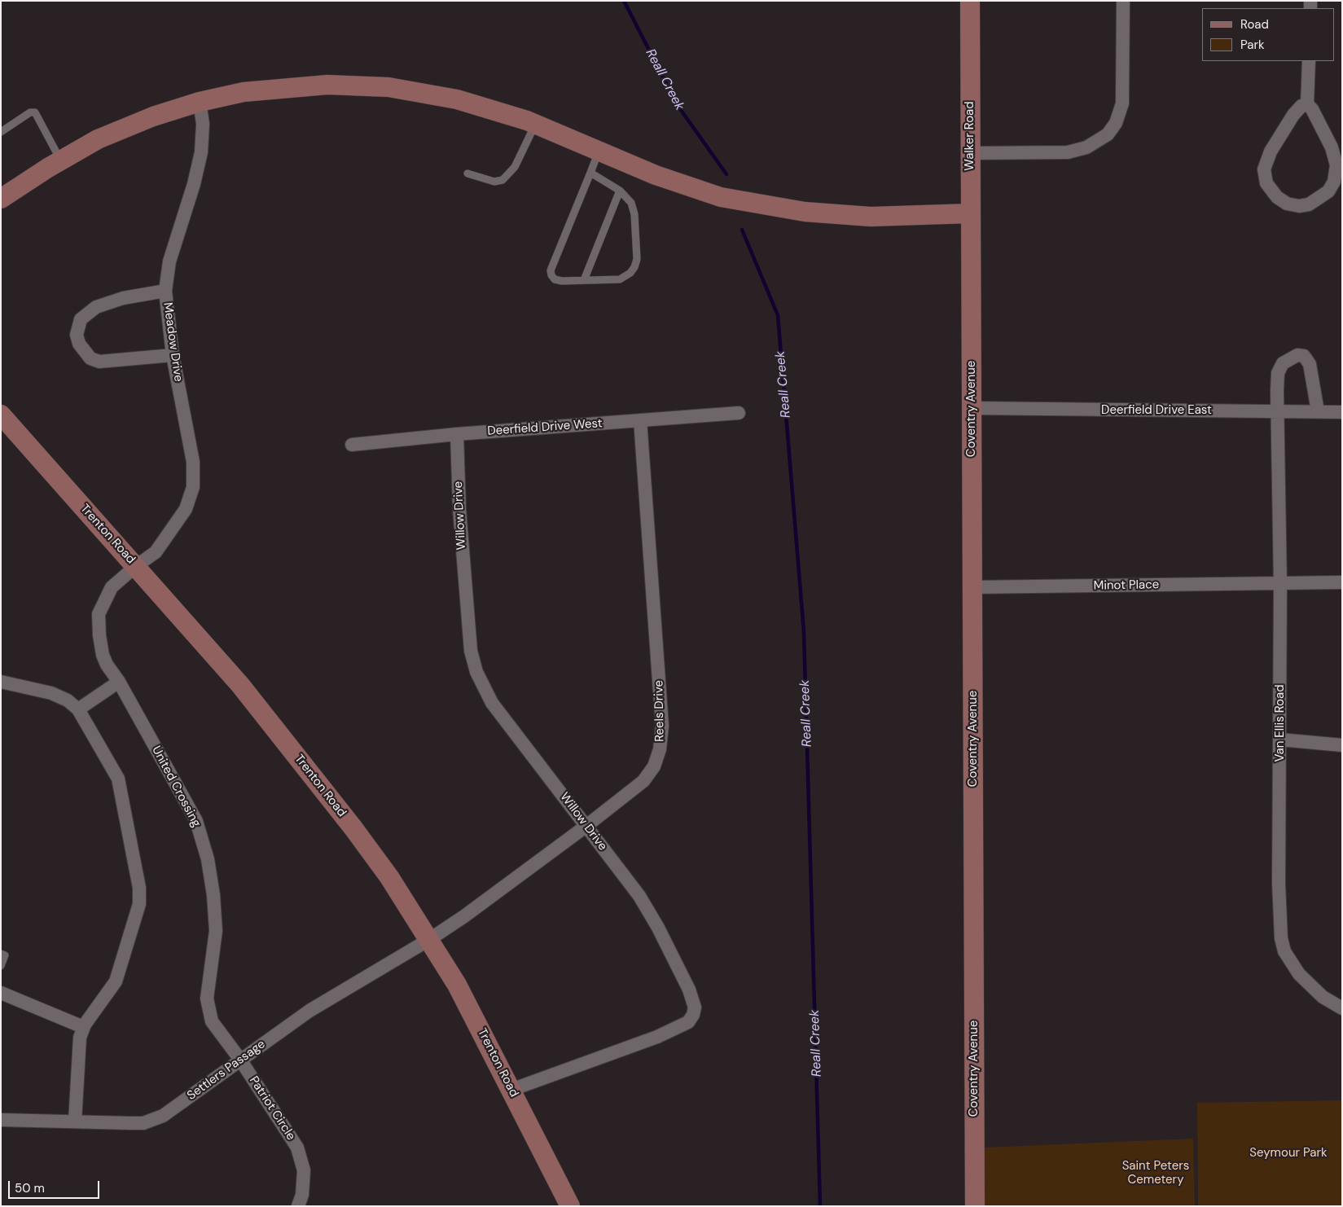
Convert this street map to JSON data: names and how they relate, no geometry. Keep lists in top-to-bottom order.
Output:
{
  "streets": {
    "street": [
      "Walker Road",
      "Meadow Drive",
      "Coventry Avenue",
      "Deerfield Drive East",
      "Deerfield Drive West",
      "Willow Drive",
      "Trenton Road",
      "Minot Place",
      "Reels Drive",
      "Van Ellis Road",
      "United Crossing",
      "Settlers Passage",
      "Patriot Circle"
    ]
  },
  "crossings": [
    ["Walker Road", "Coventry Avenue"],
    ["Meadow Drive", "Trenton Road"],
    ["Meadow Drive", "United Crossing"],
    ["Coventry Avenue", "Deerfield Drive East"],
    ["Coventry Avenue", "Minot Place"],
    ["Deerfield Drive East", "Van Ellis Road"],
    ["Deerfield Drive West", "Willow Drive"],
    ["Deerfield Drive West", "Reels Drive"],
    ["Willow Drive", "Trenton Road"],
    ["Willow Drive", "Reels Drive"],
    ["Trenton Road", "Reels Drive"],
    ["Trenton Road", "Settlers Passage"],
    ["Minot Place", "Van Ellis Road"],
    ["Reels Drive", "Settlers Passage"],
    ["United Crossing", "Settlers Passage"],
    ["United Crossing", "Patriot Circle"],
    ["Settlers Passage", "Patriot Circle"]
  ],
  "water": ["Reall Creek"],
  "parks": ["Seymour Park", "Saint Peters Cemetery"],
  "legend": ["Road", "Park"],
  "scale_bar": "50 m"
}
